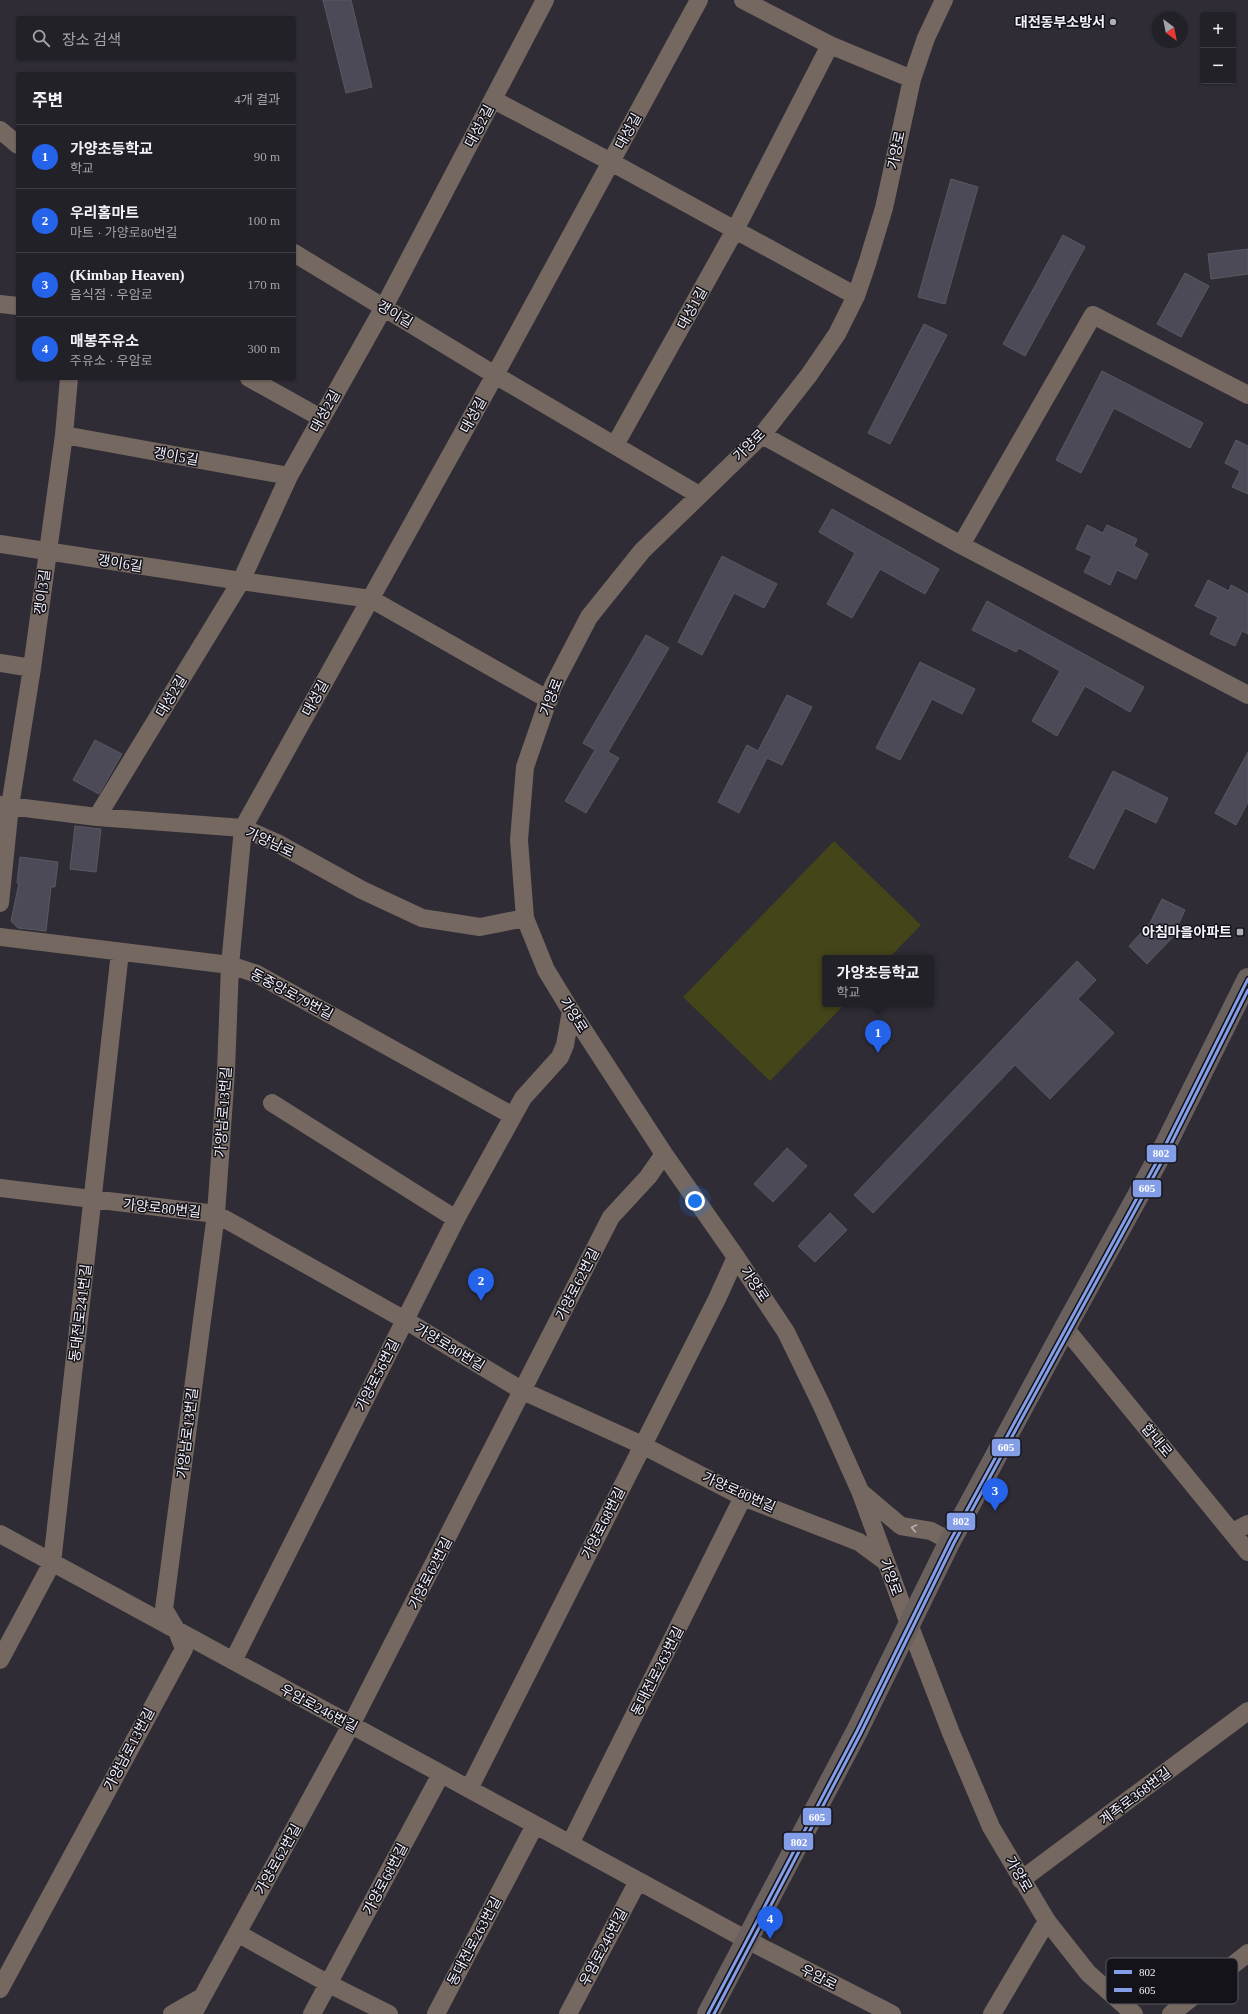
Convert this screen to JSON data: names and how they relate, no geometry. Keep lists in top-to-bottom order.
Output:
{
  "streets": {
    "street": [
      "대성2길",
      "대성길",
      "가양로",
      "대성1길",
      "갱이길",
      "갱이5길",
      "갱이6길",
      "갱이3길",
      "가양남로",
      "동중앙로79번길",
      "가양남로13번길",
      "가양로80번길",
      "가양로62번길",
      "동대전로241번길",
      "가양로56번길",
      "합내로",
      "가양로68번길",
      "동대전로263번길",
      "우암로246번길",
      "계족로368번길",
      "우암로"
    ]
  },
  "crossings": [
    ["대성2길", "갱이길"],
    ["대성2길", "갱이5길"],
    ["대성2길", "갱이6길"],
    ["대성2길", "가양남로"],
    ["대성길", "갱이길"],
    ["대성길", "갱이6길"],
    ["대성길", "가양남로"],
    ["대성길", "가양남로13번길"],
    ["가양로", "가양남로"],
    ["가양로", "가양로80번길"],
    ["가양로", "가양로62번길"],
    ["가양로", "가양로56번길"],
    ["가양로", "가양로68번길"],
    ["가양로", "계족로368번길"],
    ["갱이5길", "갱이3길"],
    ["갱이6길", "갱이3길"],
    ["갱이3길", "가양남로"],
    ["가양남로", "가양남로13번길"],
    ["동중앙로79번길", "가양남로13번길"],
    ["동중앙로79번길", "동대전로241번길"],
    ["동중앙로79번길", "가양로56번길"],
    ["가양남로13번길", "가양로80번길"],
    ["가양남로13번길", "우암로246번길"],
    ["가양로80번길", "가양로62번길"],
    ["가양로80번길", "동대전로241번길"],
    ["가양로80번길", "가양로56번길"],
    ["가양로80번길", "가양로68번길"],
    ["가양로80번길", "동대전로263번길"],
    ["가양로62번길", "우암로246번길"],
    ["동대전로241번길", "우암로246번길"],
    ["가양로56번길", "우암로246번길"],
    ["가양로68번길", "우암로246번길"],
    ["동대전로263번길", "우암로246번길"],
    ["우암로246번길", "우암로"]
  ],
  "places": {
    "other": ["대전동부소방서"],
    "transit": ["아침마을아파트"]
  },
  "lines": ["transit line 802", "transit line 605"],
  "legend": ["802", "605"],
  "north": "bottom right",
  "page": {
    "map_buttons": ["+", "−"],
    "search": "장소 검색",
    "heading": ["주변", "4개 결과"],
    "list": [
      {
        "mark": "1",
        "name": "가양초등학교",
        "note": "학교",
        "value": "90 m"
      },
      {
        "mark": "2",
        "name": "우리홈마트",
        "note": "마트 · 가양로80번길",
        "value": "100 m"
      },
      {
        "mark": "3",
        "name": "(Kimbap Heaven)",
        "note": "음식점 · 우암로",
        "value": "170 m"
      },
      {
        "mark": "4",
        "name": "매봉주유소",
        "note": "주유소 · 우암로",
        "value": "300 m"
      }
    ],
    "popup": ["가양초등학교", "학교"],
    "pins": [
      "1",
      "2",
      "3",
      "4"
    ]
  }
}
